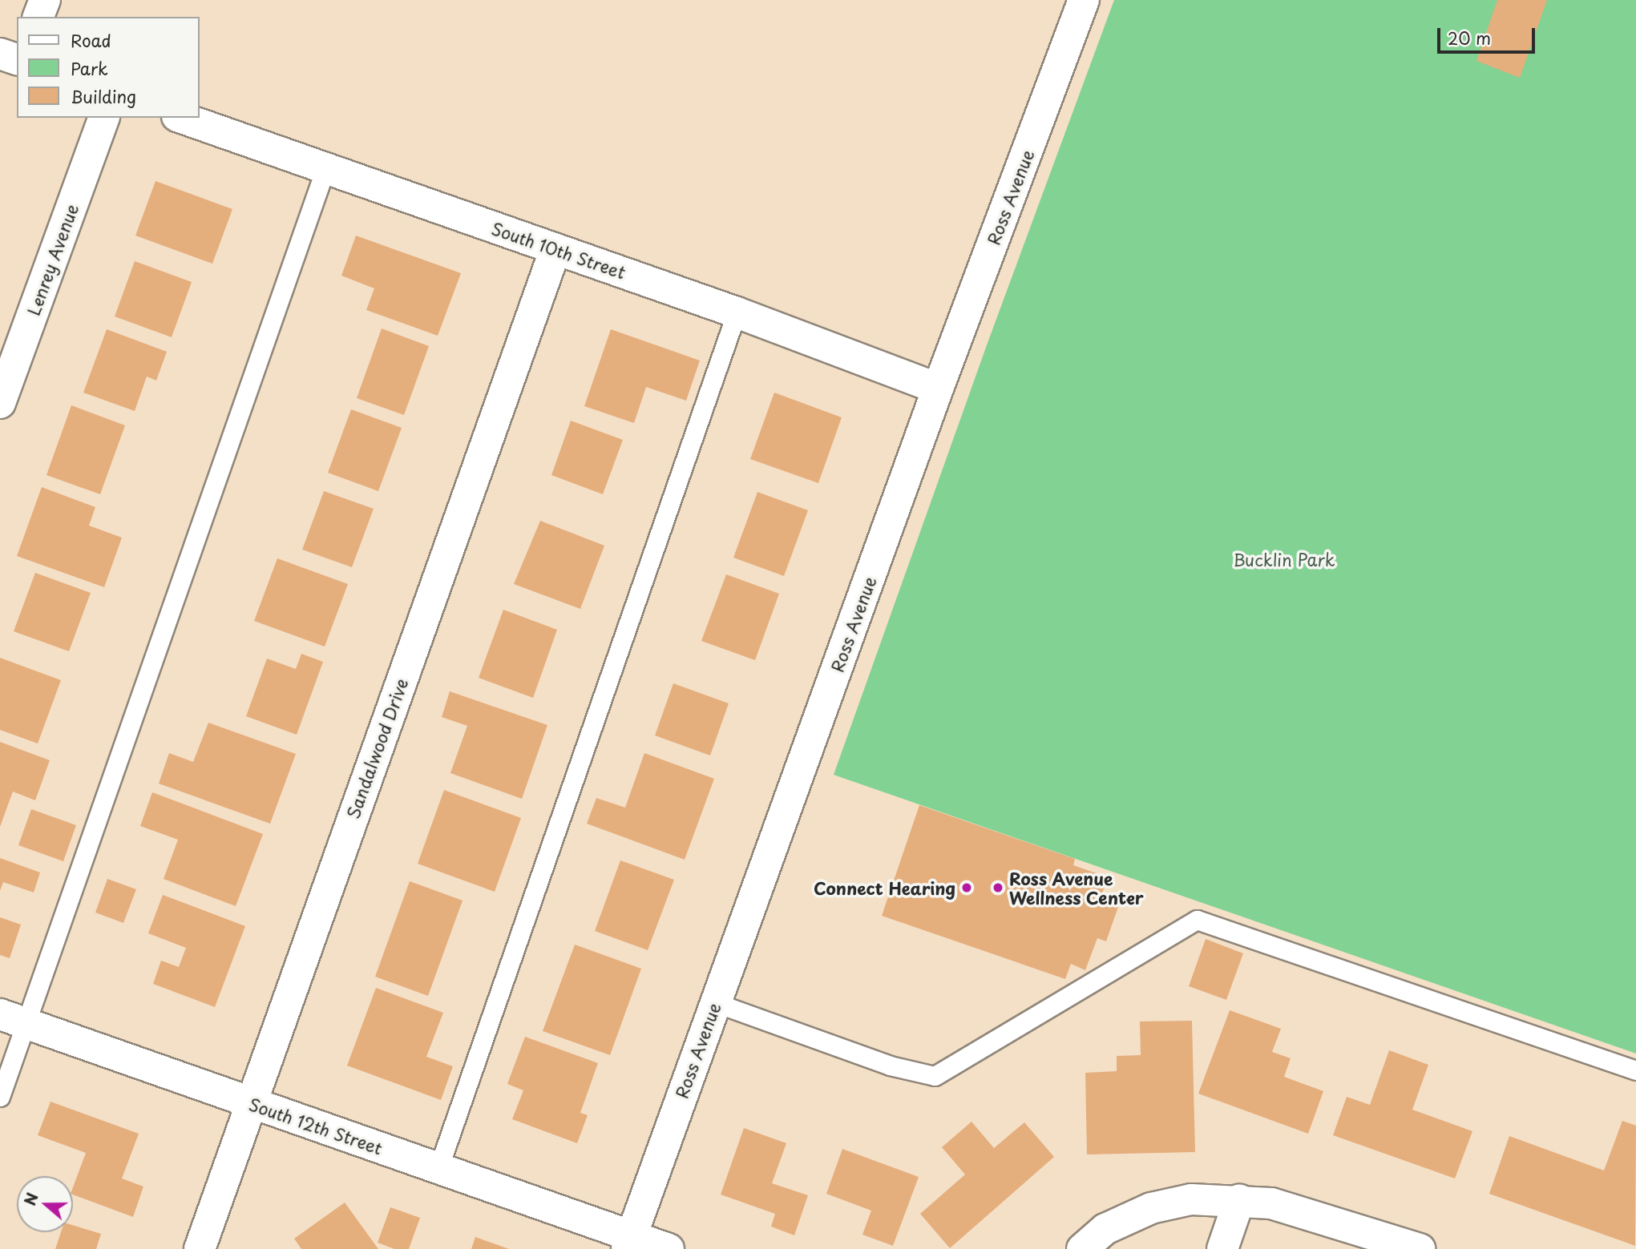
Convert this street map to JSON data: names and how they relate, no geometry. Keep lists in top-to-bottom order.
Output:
{
  "streets": {
    "street": [
      "Ross Avenue",
      "South 10th Street",
      "Lenrey Avenue",
      "Sandalwood Drive",
      "South 12th Street"
    ]
  },
  "crossings": [
    ["Ross Avenue", "South 10th Street"],
    ["Ross Avenue", "South 12th Street"],
    ["South 10th Street", "Sandalwood Drive"],
    ["Sandalwood Drive", "South 12th Street"]
  ],
  "parks": ["Bucklin Park"],
  "places": ["Connect Hearing", "Ross Avenue Wellness Center"],
  "legend": ["Road", "Park", "Building"],
  "scale_bar": "20 m",
  "north": "left"
}
